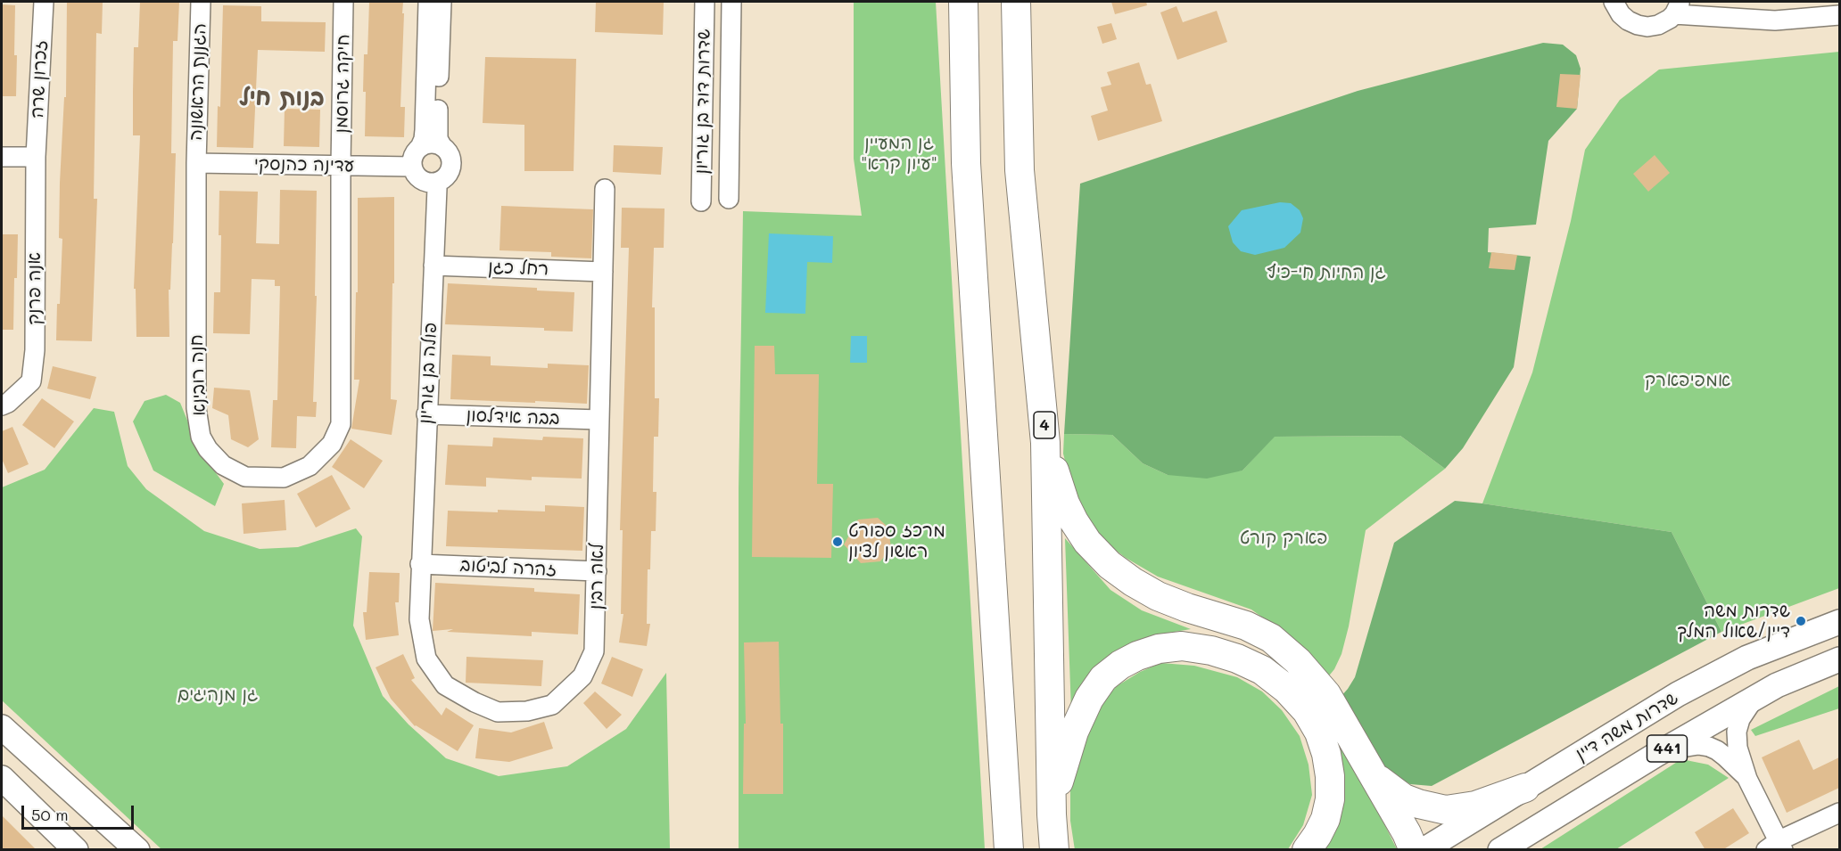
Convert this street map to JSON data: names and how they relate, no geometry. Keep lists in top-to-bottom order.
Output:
{
  "streets": {
    "highway": ["4"],
    "main road": ["שדרות משה דיין", "441"],
    "street": [
      "זכרון שרה",
      "הגננת הראשונה",
      "חיקה גרוסמן",
      "שדרות דוד בן גוריון",
      "עדינה כהנסקי",
      "רחל כגן",
      "אנה פרנק",
      "פולה בן גוריון",
      "חנה רובינא",
      "בבה אידלסון",
      "זהרה לביטוב",
      "לאה רבין"
    ]
  },
  "crossings": [
    ["זכרון שרה", "אנה פרנק"],
    ["הגננת הראשונה", "עדינה כהנסקי"],
    ["הגננת הראשונה", "חנה רובינא"],
    ["חיקה גרוסמן", "עדינה כהנסקי"],
    ["חיקה גרוסמן", "חנה רובינא"],
    ["עדינה כהנסקי", "פולה בן גוריון"],
    ["עדינה כהנסקי", "חנה רובינא"],
    ["רחל כגן", "פולה בן גוריון"],
    ["רחל כגן", "לאה רבין"],
    ["פולה בן גוריון", "בבה אידלסון"],
    ["פולה בן גוריון", "זהרה לביטוב"],
    ["פולה בן גוריון", "לאה רבין"],
    ["בבה אידלסון", "לאה רבין"],
    ["זהרה לביטוב", "לאה רבין"]
  ],
  "districts": ["בנות חיל"],
  "parks": [
    "גן המעיין \"עיון קרא\"",
    "גן החיות חי-כיף",
    "אמפיפארק",
    "פארק קורט",
    "גן מנהיגים"
  ],
  "places": ["מרכז ספורט ראשון לציון", "שדרות משה דיין/שאול המלך"],
  "scale_bar": "50 m"
}
